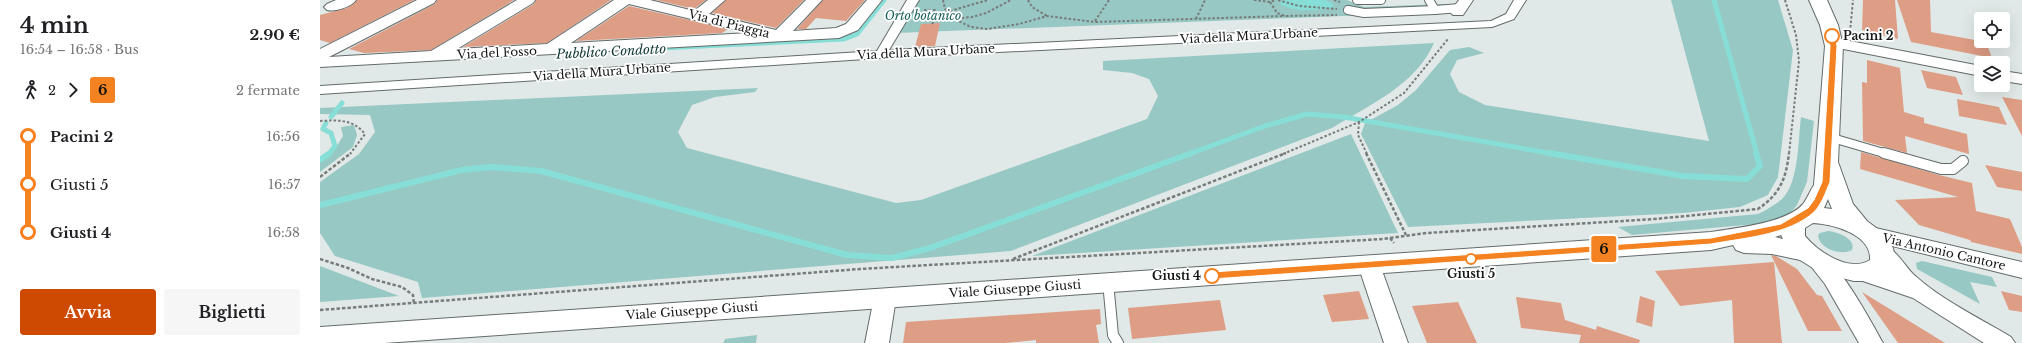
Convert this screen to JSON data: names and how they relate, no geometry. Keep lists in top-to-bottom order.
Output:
{
  "streets": {
    "main road": ["Viale Giuseppe Giusti"],
    "street": [
      "Via di Piaggia",
      "Via della Mura Urbane",
      "Via del Fosso",
      "Via Antonio Cantore"
    ]
  },
  "crossings": [
    ["Via di Piaggia", "Via del Fosso"]
  ],
  "water": ["Pubblico Condotto"],
  "parks": ["Orto botanico"],
  "places": ["Pacini 2", "Giusti 5", "Giusti 4"],
  "lines": ["bus line 6"],
  "page": {
    "heading": ["4 min", "16:54 – 16:58 · Bus", "2.90 €"],
    "on_map": "6",
    "legs": ["2", "6", "2 fermate"],
    "list": [
      {
        "name": "Pacini 2",
        "value": "16:56"
      },
      {
        "name": "Giusti 5",
        "value": "16:57"
      },
      {
        "name": "Giusti 4",
        "value": "16:58"
      }
    ],
    "buttons": ["Avvia", "Biglietti"]
  }
}
